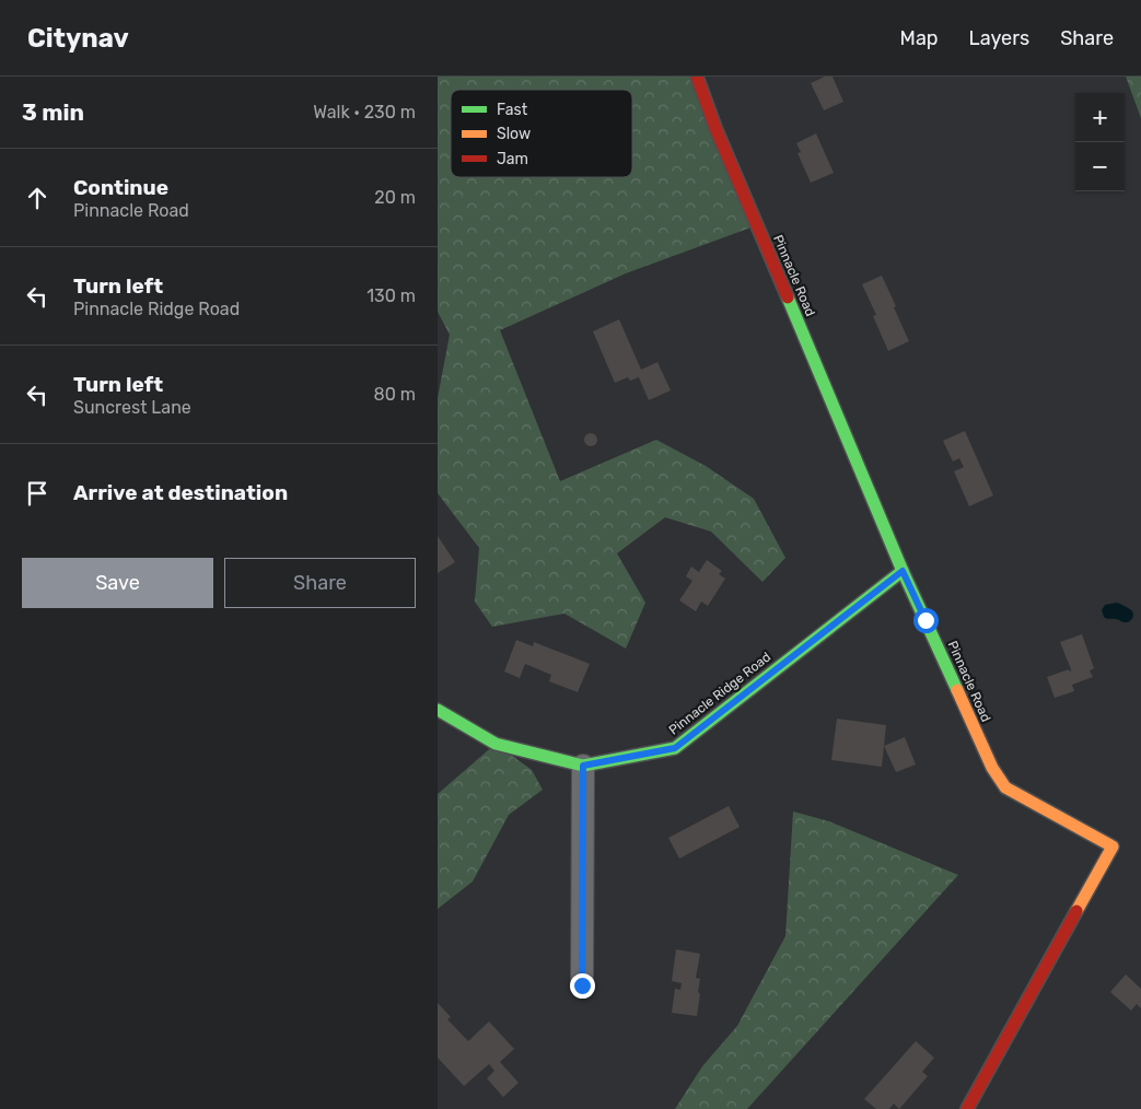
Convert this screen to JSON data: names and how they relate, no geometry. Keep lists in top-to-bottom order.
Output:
{
  "streets": {
    "street": ["Pinnacle Road", "Pinnacle Ridge Road"]
  },
  "crossings": [
    ["Pinnacle Road", "Pinnacle Ridge Road"]
  ],
  "legend": ["Fast", "Slow", "Jam"],
  "page": {
    "header": "Citynav",
    "nav": ["Map", "Layers", "Share"],
    "heading": ["3 min", "Walk · 230 m"],
    "map_buttons": ["+", "−"],
    "list": [
      ["Continue", "Pinnacle Road", "20 m"],
      ["Turn left", "Pinnacle Ridge Road", "130 m"],
      ["Turn left", "Suncrest Lane", "80 m"],
      "Arrive at destination"
    ],
    "buttons": ["Save", "Share"]
  }
}
